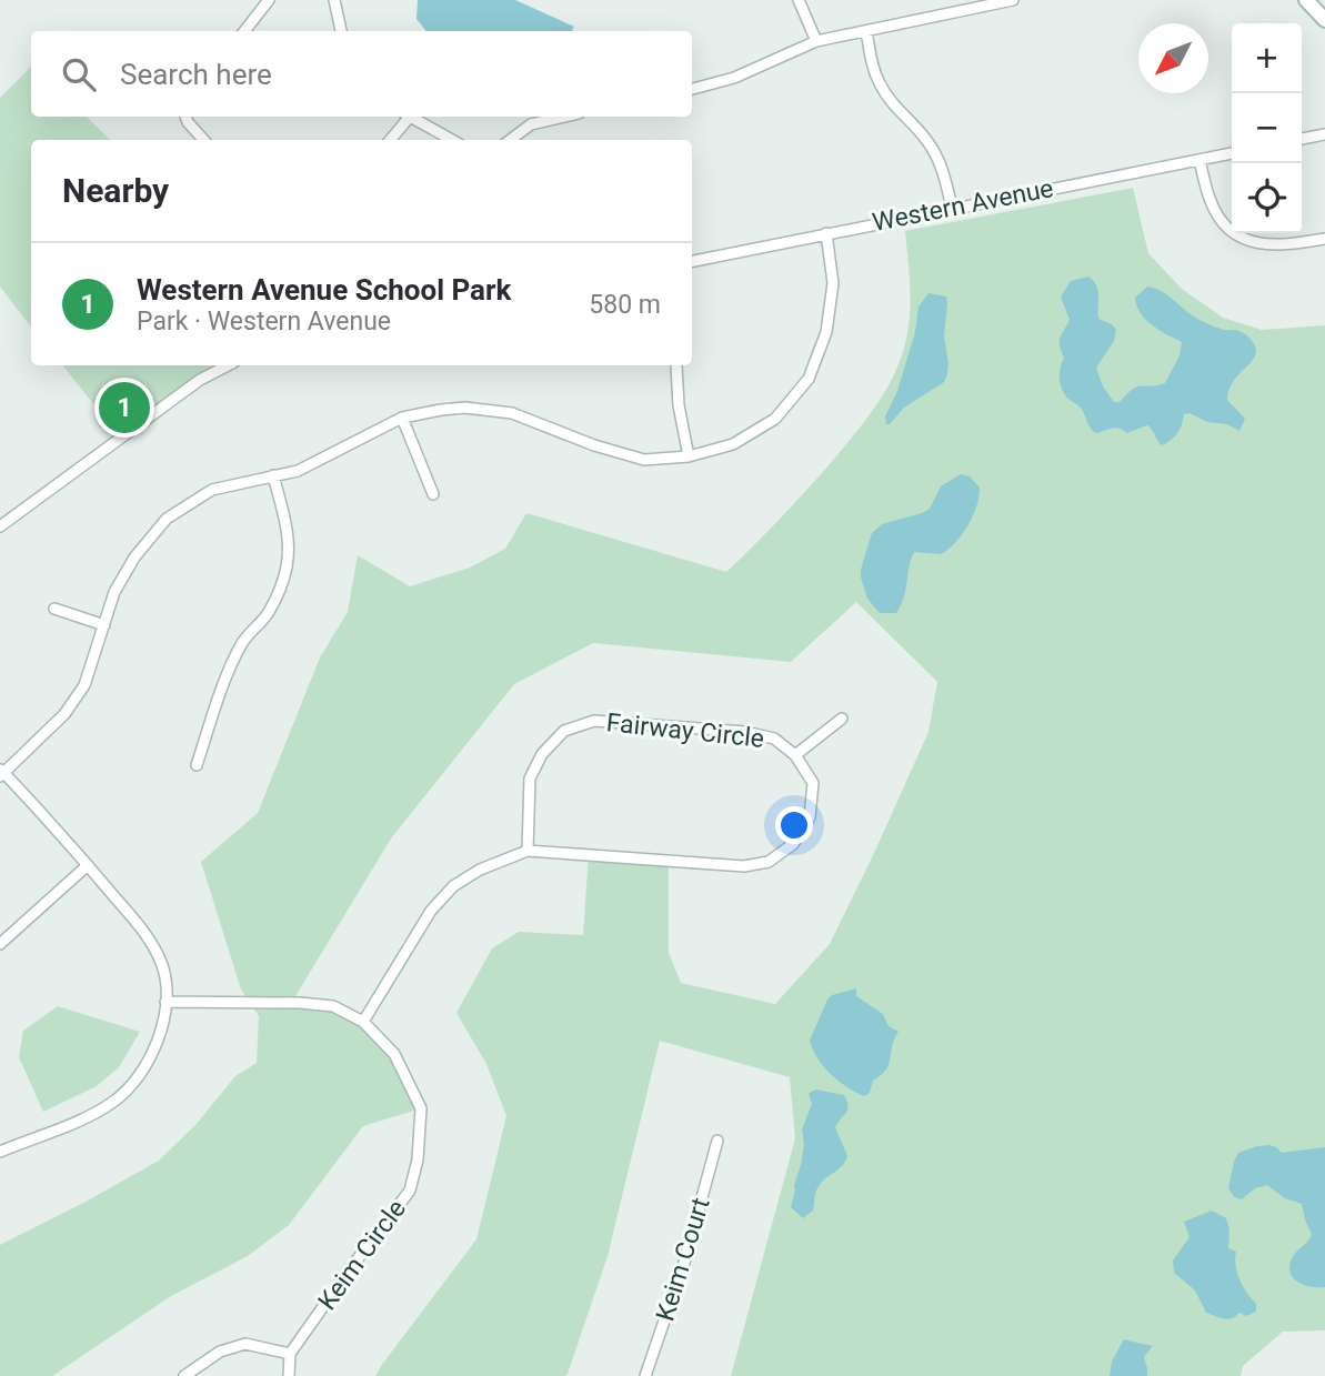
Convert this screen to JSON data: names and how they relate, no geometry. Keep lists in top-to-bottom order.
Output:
{
  "streets": {
    "street": [
      "Western Avenue",
      "Fairway Circle",
      "Keim Circle",
      "Keim Court"
    ]
  },
  "crossings": [
    ["Fairway Circle", "Keim Circle"]
  ],
  "north": "bottom left",
  "page": {
    "map_buttons": ["+", "−"],
    "search": "Search here",
    "heading": "Nearby",
    "list": [
      {
        "mark": "1",
        "name": "Western Avenue School Park",
        "note": "Park · Western Avenue",
        "value": "580 m"
      }
    ],
    "pins": "1"
  }
}
